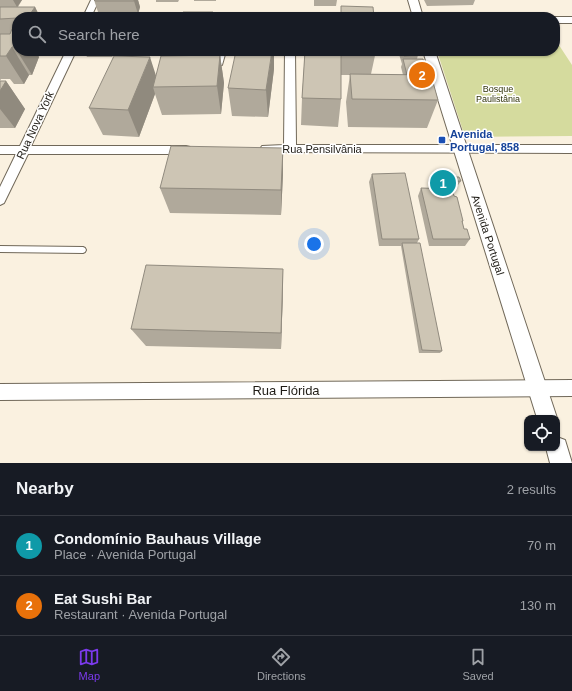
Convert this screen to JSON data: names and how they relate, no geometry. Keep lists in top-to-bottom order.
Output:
{
  "streets": {
    "street": [
      "Rua Nova York",
      "Rua Pensilvânia",
      "Avenida Portugal",
      "Rua Flórida"
    ]
  },
  "crossings": [
    ["Rua Pensilvânia", "Avenida Portugal"],
    ["Avenida Portugal", "Rua Flórida"]
  ],
  "parks": ["Bosque Paulistânia"],
  "places": {
    "transit": ["Avenida Portugal, 858"]
  },
  "page": {
    "search": "Search here",
    "pins": ["2", "1"],
    "heading": ["Nearby", "2 results"],
    "list": [
      {
        "mark": "1",
        "name": "Condomínio Bauhaus Village",
        "note": "Place · Avenida Portugal",
        "value": "70 m"
      },
      {
        "mark": "2",
        "name": "Eat Sushi Bar",
        "note": "Restaurant · Avenida Portugal",
        "value": "130 m"
      }
    ],
    "nav": ["Map", "Directions", "Saved"]
  }
}
